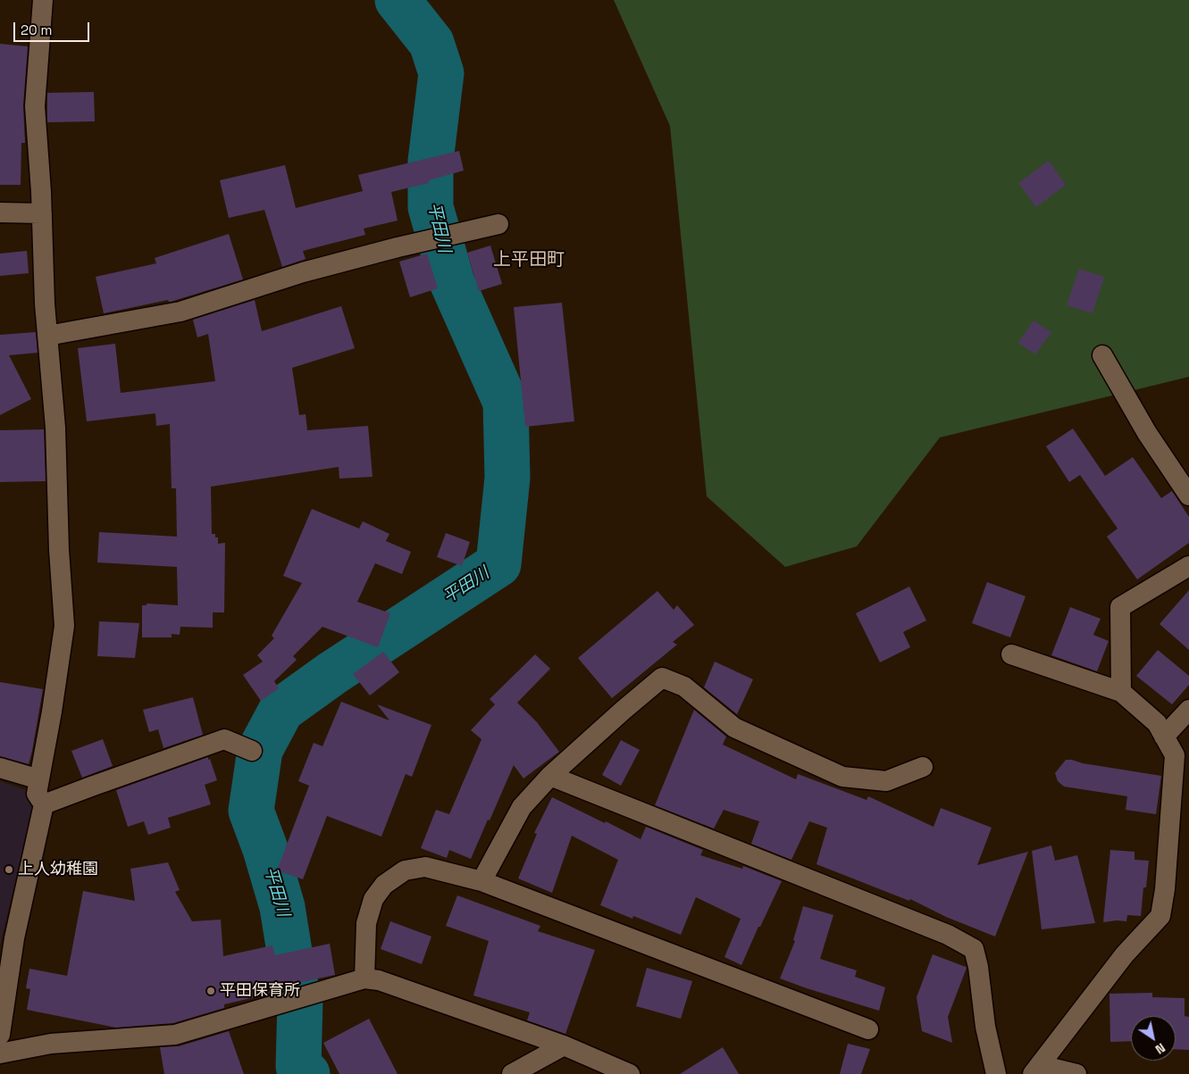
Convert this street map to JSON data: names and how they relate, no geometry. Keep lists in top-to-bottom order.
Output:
{
  "districts": ["上平田町"],
  "water": ["平田川"],
  "places": ["上人幼稚園", "平田保育所"],
  "scale_bar": "20 m",
  "north": "bottom right"
}
